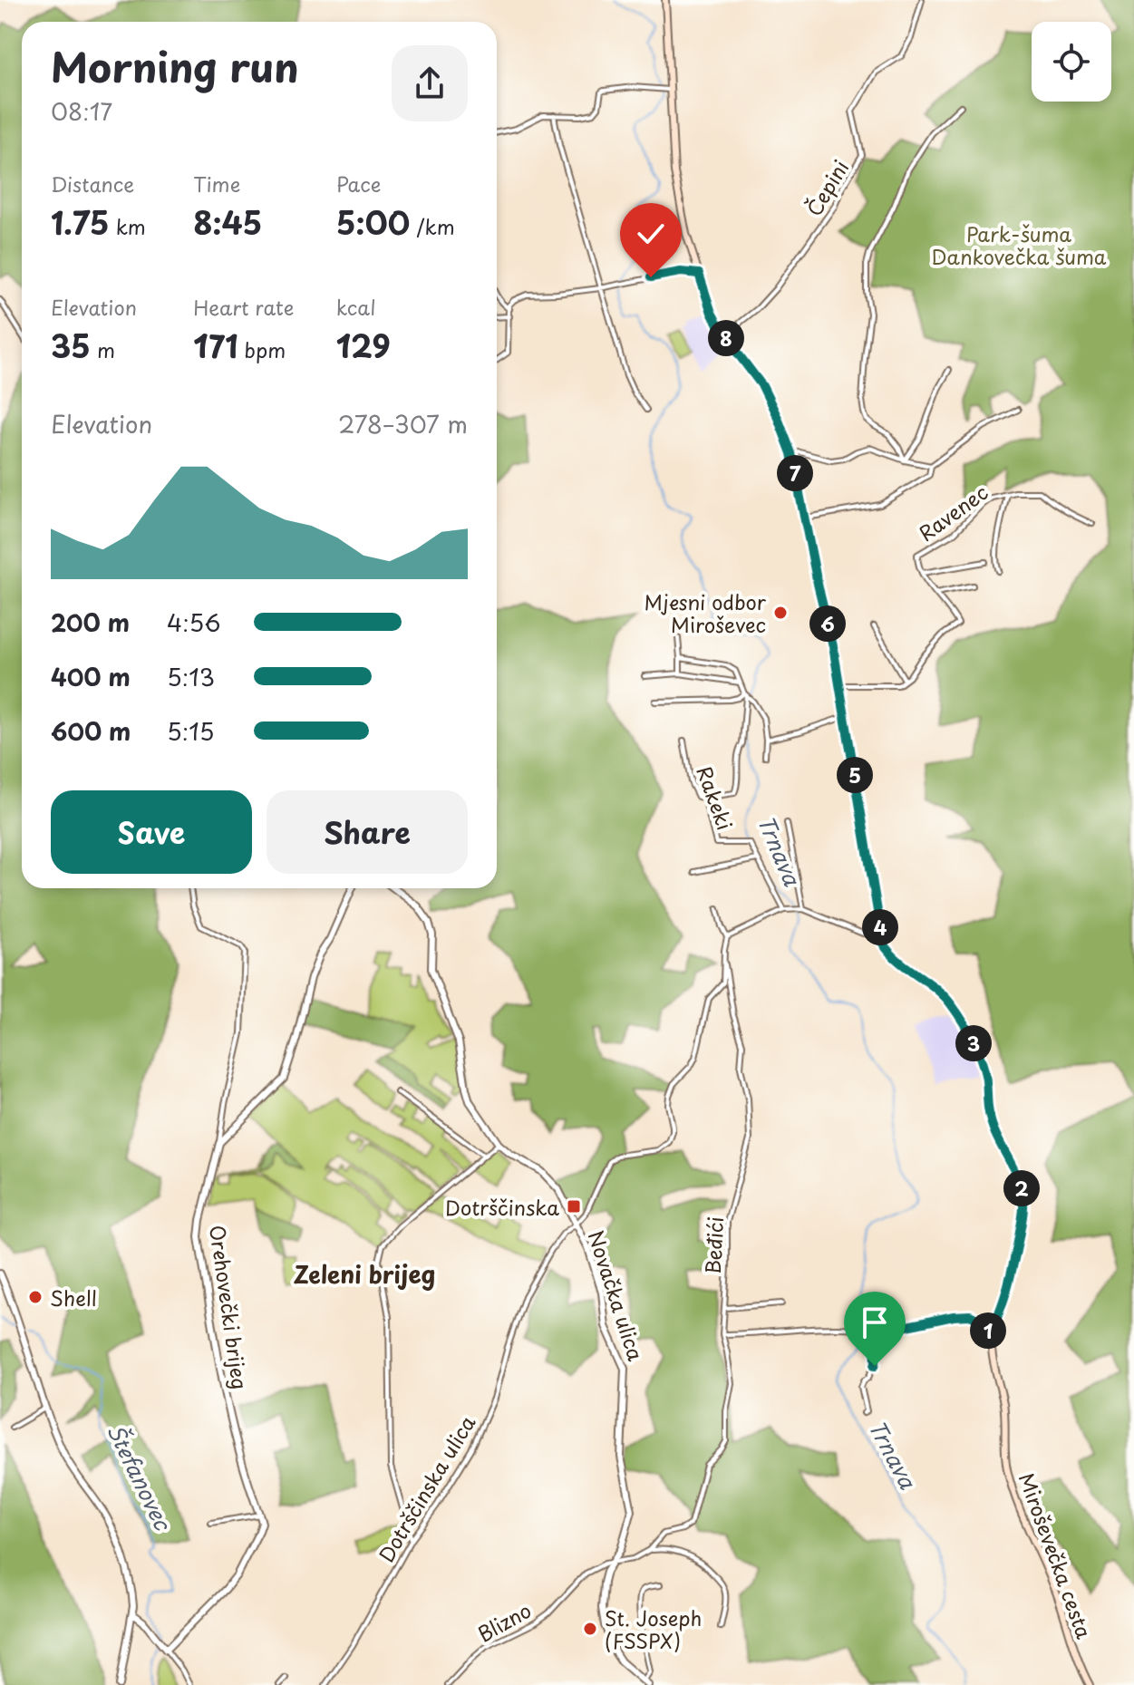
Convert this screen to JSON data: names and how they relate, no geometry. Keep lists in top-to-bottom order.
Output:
{
  "streets": {
    "main road": ["Miroševečka cesta"],
    "street": [
      "Čepini",
      "Ravenec",
      "Rakeki",
      "Beđići",
      "Novačka ulica",
      "Orehovečki brijeg",
      "Dotrščinska ulica",
      "Blizno"
    ]
  },
  "crossings": [
    ["Čepini", "Miroševečka cesta"],
    ["Beđići", "Dotrščinska ulica"],
    ["Beđići", "Blizno"],
    ["Novačka ulica", "Dotrščinska ulica"],
    ["Novačka ulica", "Blizno"]
  ],
  "districts": ["Zeleni brijeg"],
  "water": ["Trnava", "Štefanovec"],
  "parks": ["Park-šuma Dankovečka šuma"],
  "places": {
    "other": ["Mjesni odbor Miroševec", "Shell", "St. Joseph (FSSPX)"],
    "transit": ["Dotrščinska"]
  },
  "page": {
    "heading": ["Morning run", "08:17"],
    "stats": [
      ["Distance", "1.75 km"],
      ["Time", "8:45"],
      ["Pace", "5:00 /km"],
      ["Elevation", "35 m"],
      ["Heart rate", "171 bpm"],
      ["kcal", "129"]
    ],
    "pins": [
      "8",
      "7",
      "6",
      "5",
      "4",
      "3",
      "2",
      "1"
    ],
    "chart": ["Elevation", "278–307 m"],
    "list": [
      {
        "name": "200 m",
        "note": "4:56"
      },
      {
        "name": "400 m",
        "note": "5:13"
      },
      {
        "name": "600 m",
        "note": "5:15"
      }
    ],
    "buttons": ["Save", "Share"]
  }
}
